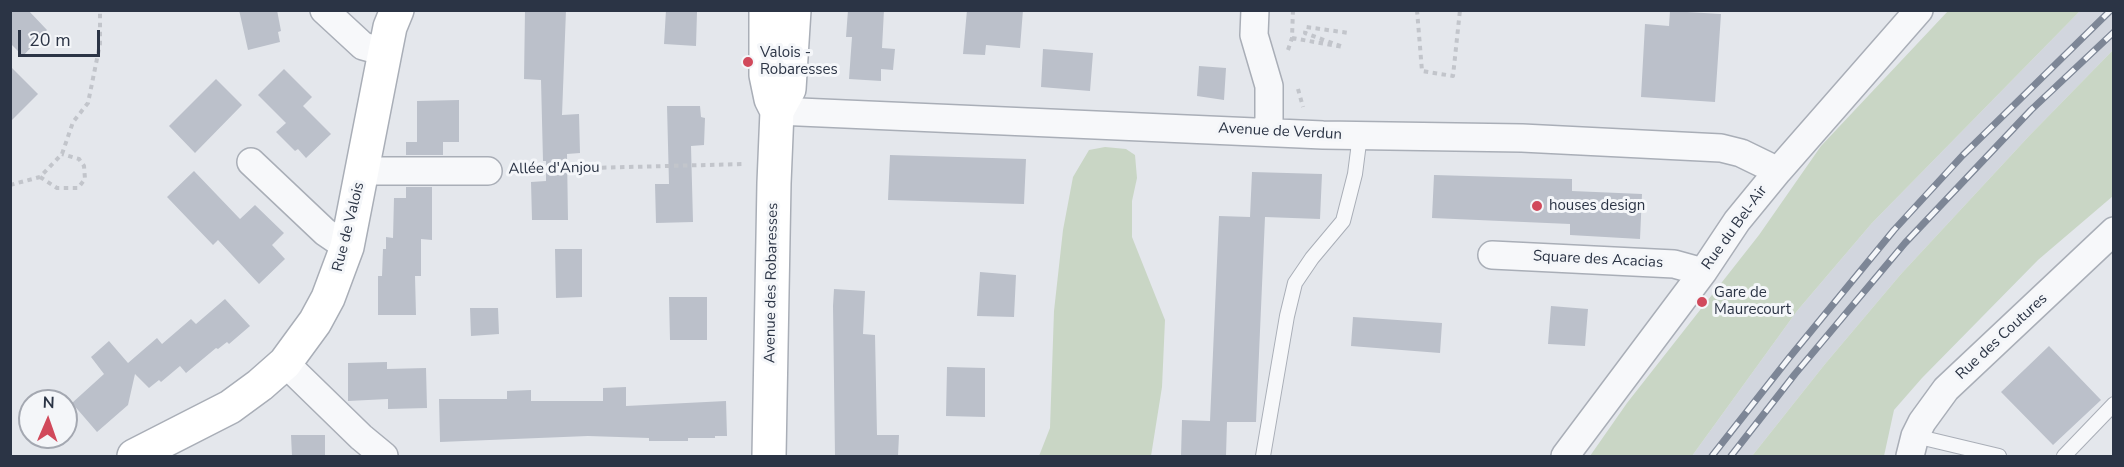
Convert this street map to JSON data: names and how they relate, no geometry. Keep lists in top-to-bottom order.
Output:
{
  "streets": {
    "street": [
      "Avenue de Verdun",
      "Allée d'Anjou",
      "Rue de Valois",
      "Rue du Bel-Air",
      "Square des Acacias",
      "Avenue des Robaresses",
      "Rue des Coutures"
    ]
  },
  "crossings": [
    ["Avenue de Verdun", "Rue du Bel-Air"],
    ["Avenue de Verdun", "Avenue des Robaresses"],
    ["Allée d'Anjou", "Rue de Valois"],
    ["Rue du Bel-Air", "Square des Acacias"]
  ],
  "places": ["Valois - Robaresses", "houses design", "Gare de Maurecourt"],
  "scale_bar": "20 m",
  "north": "top"
}
